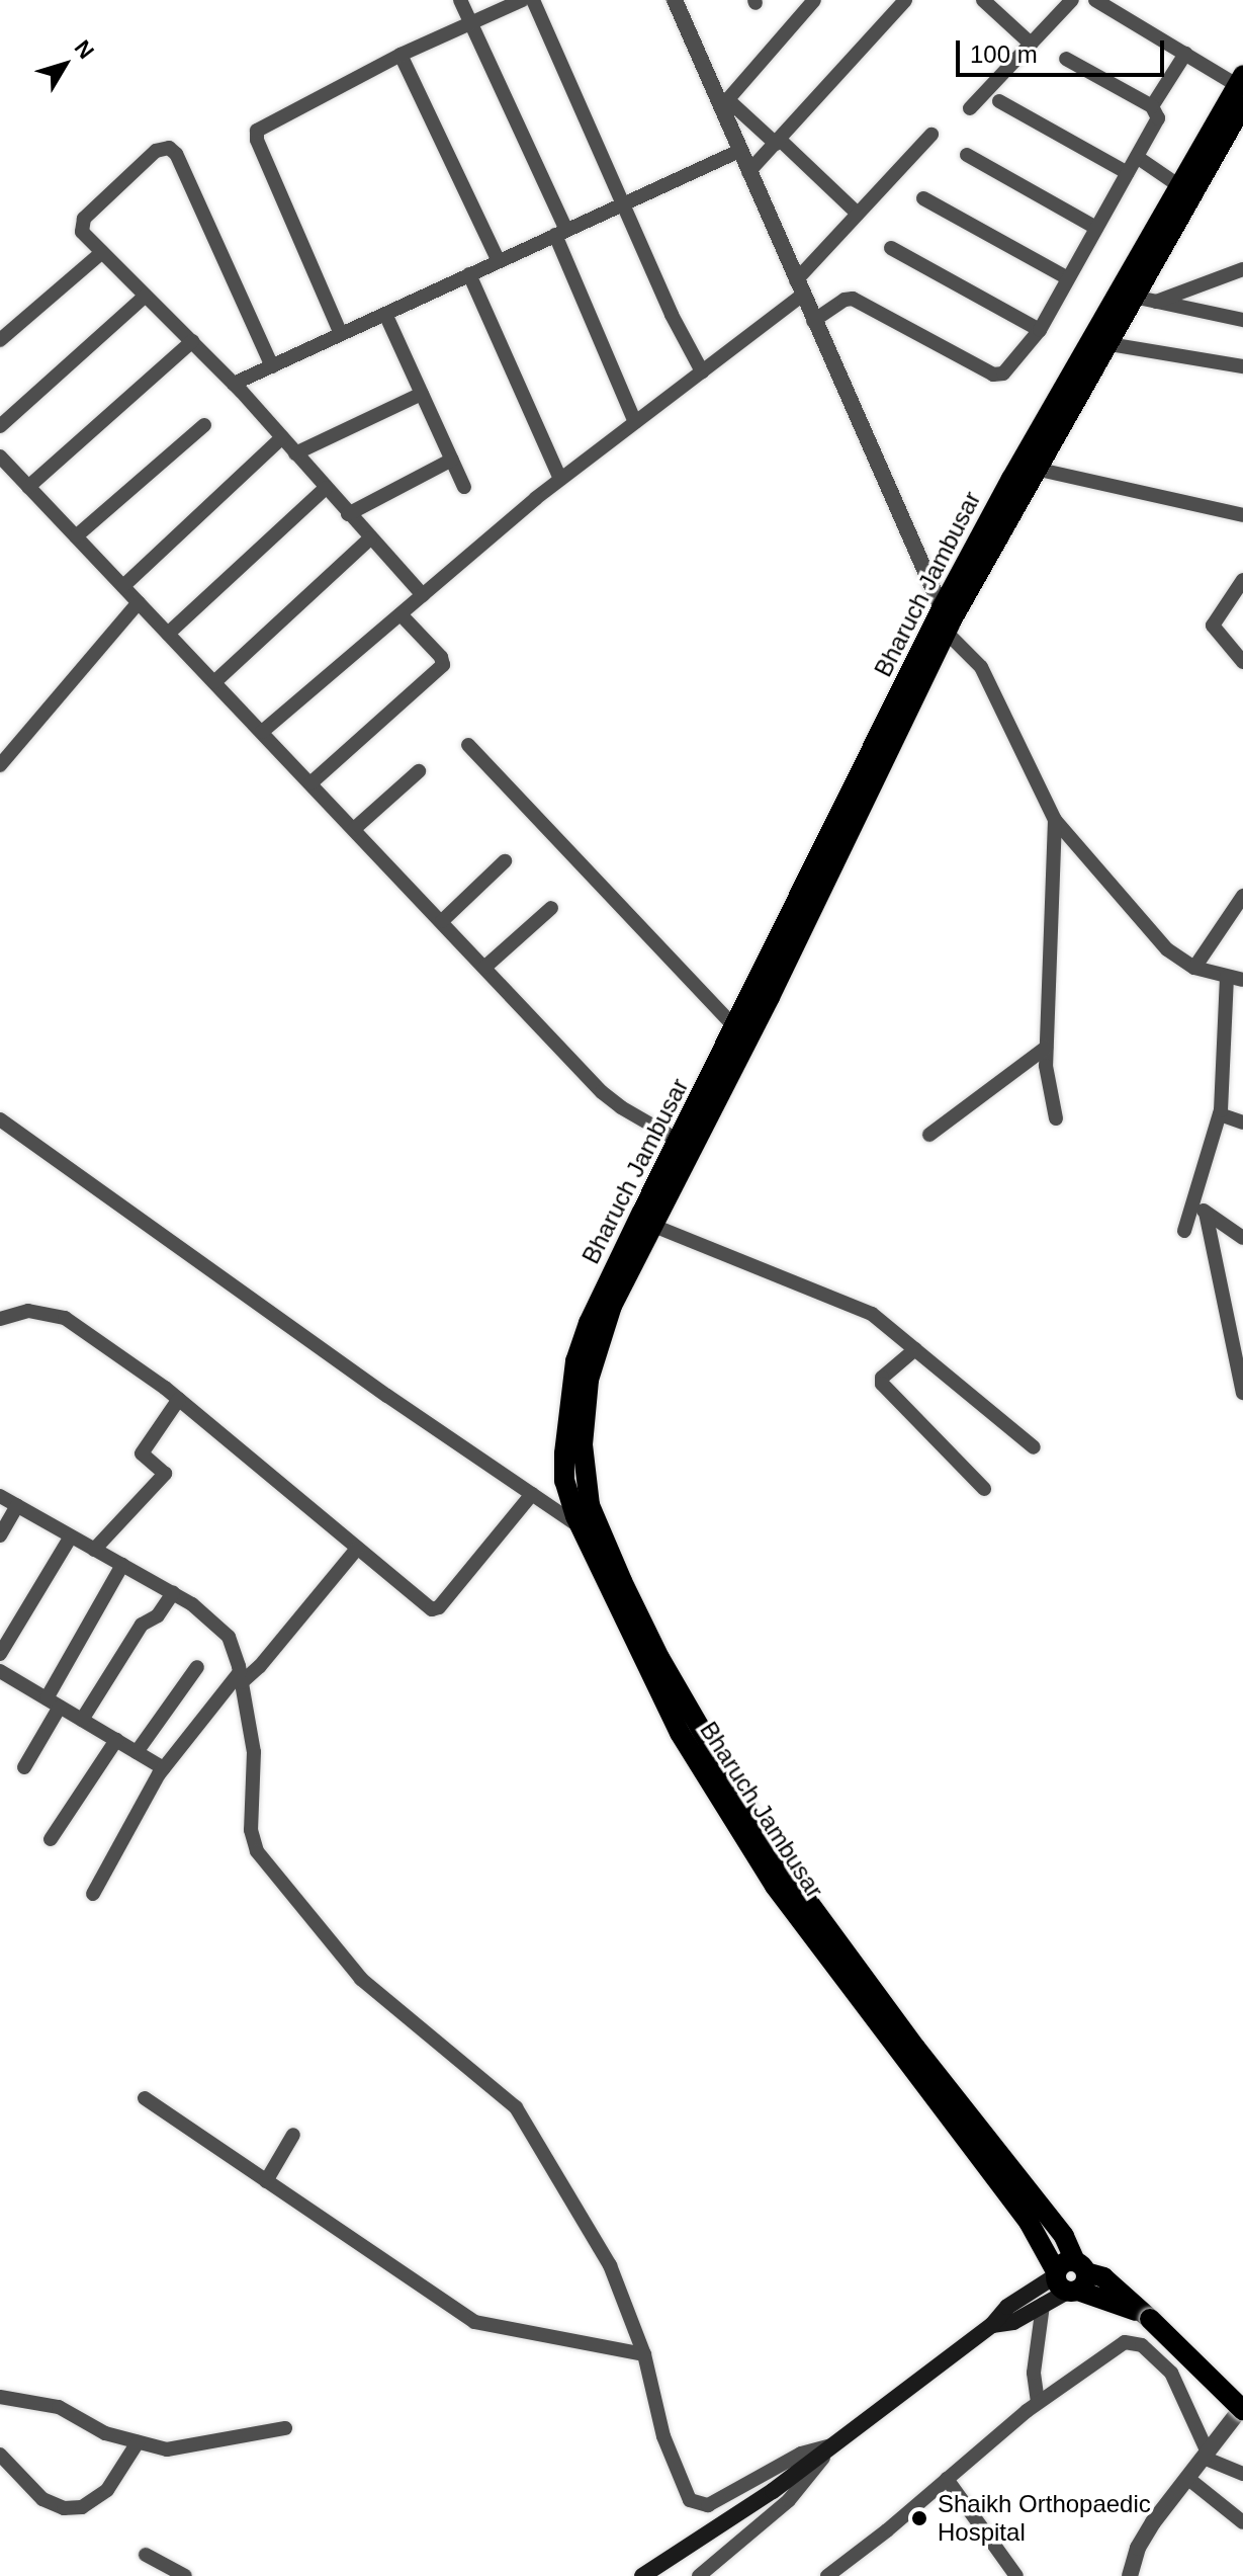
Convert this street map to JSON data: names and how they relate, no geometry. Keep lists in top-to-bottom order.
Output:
{
  "streets": {
    "main road": ["Bharuch Jambusar"]
  },
  "places": ["Shaikh Orthopaedic Hospital"],
  "scale_bar": "100 m",
  "north": "top right"
}
